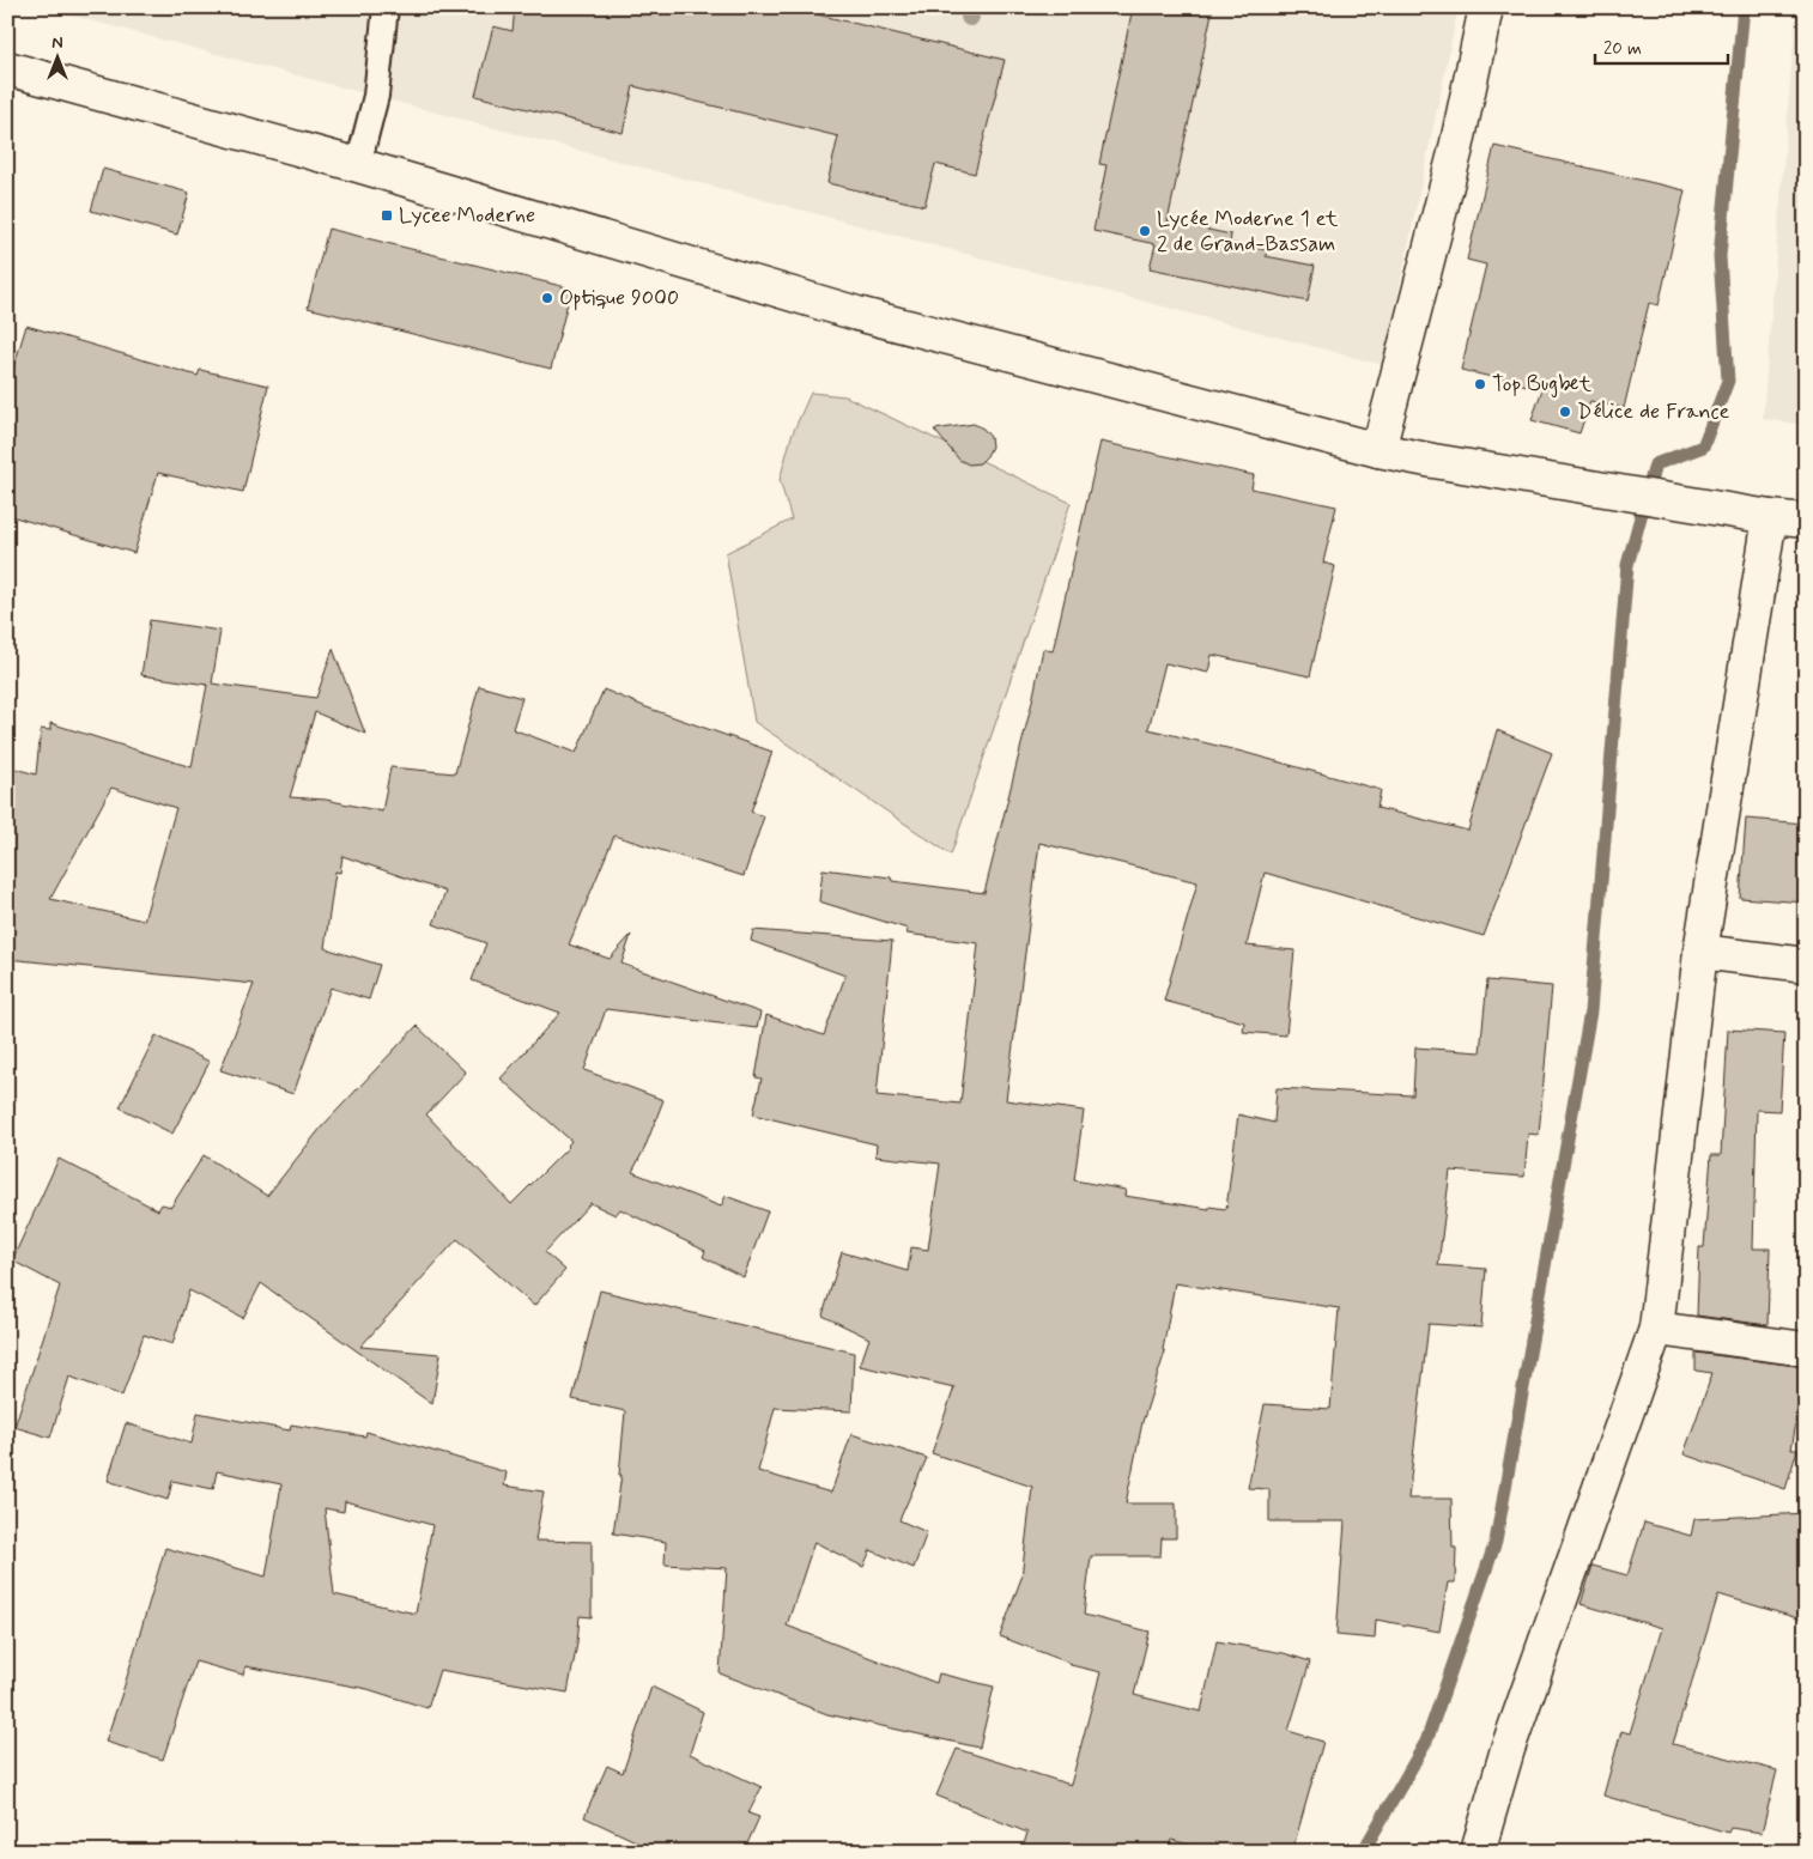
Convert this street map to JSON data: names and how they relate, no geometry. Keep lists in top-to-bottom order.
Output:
{
  "places": {
    "transit": ["Lycee Moderne"],
    "other": [
      "Lycée Moderne 1 et 2 de Grand-Bassam",
      "Optique 9000",
      "Top Bugbet",
      "Délice de France"
    ]
  },
  "scale_bar": "20 m",
  "north": "top"
}
